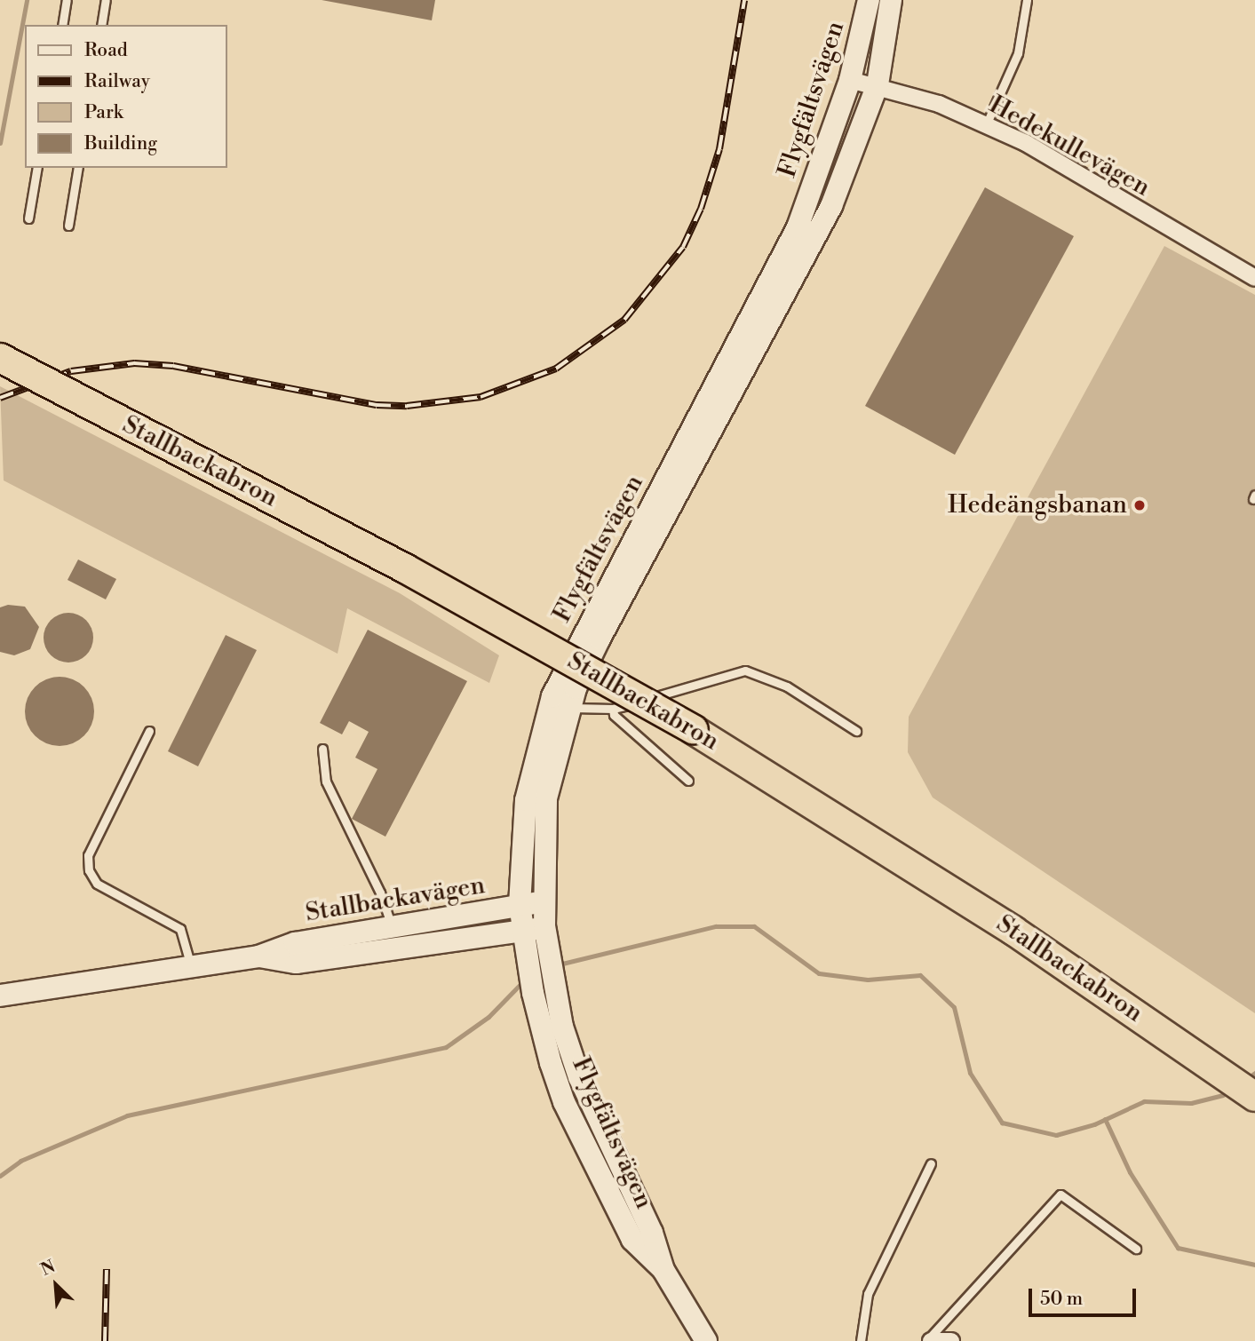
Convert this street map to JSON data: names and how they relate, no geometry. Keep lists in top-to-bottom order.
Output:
{
  "streets": {
    "highway": ["Stallbackabron"],
    "street": ["Flygfältsvägen", "Hedekullevägen", "Stallbackavägen"]
  },
  "crossings": [
    ["Flygfältsvägen", "Hedekullevägen"],
    ["Flygfältsvägen", "Stallbackavägen"]
  ],
  "places": ["Hedeängsbanan"],
  "legend": [
    "Road",
    "Railway",
    "Park",
    "Building"
  ],
  "scale_bar": "50 m",
  "north": "top left"
}
